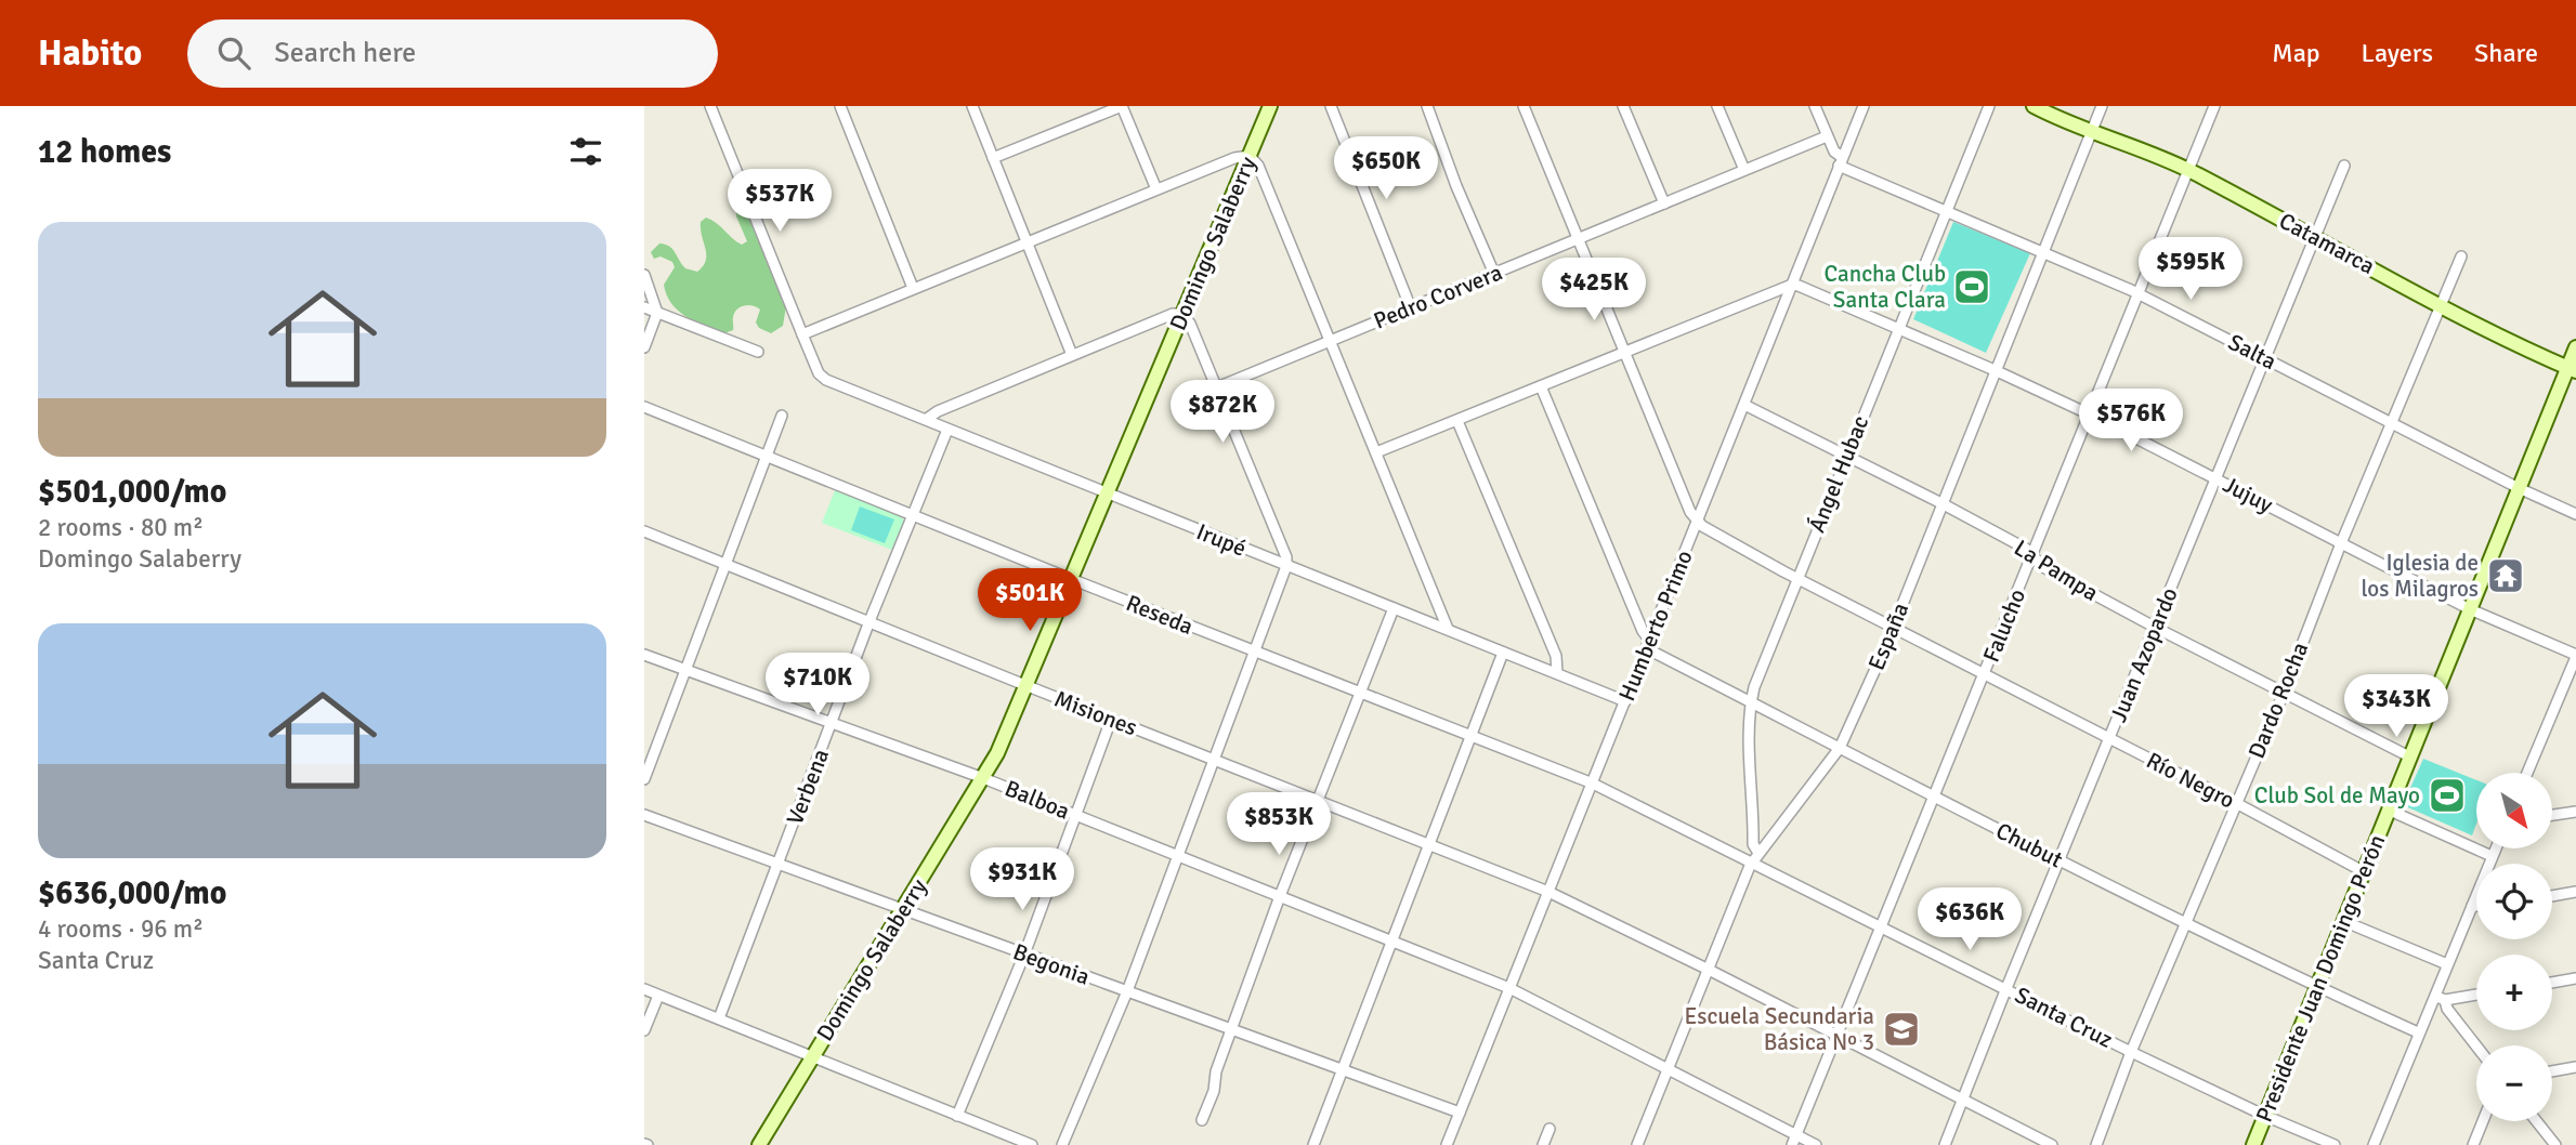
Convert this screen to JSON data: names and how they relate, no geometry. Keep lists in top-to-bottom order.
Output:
{
  "streets": {
    "street": [
      "Domingo Salaberry",
      "Catamarca",
      "Pedro Corvera",
      "Salta",
      "Ángel Hubac",
      "Jujuy",
      "Irupé",
      "La Pampa",
      "Reseda",
      "Humberto Primo",
      "Falucho",
      "España",
      "Juan Azopardo",
      "Dardo Rocha",
      "Misiones",
      "Río Negro",
      "Verbena",
      "Balboa",
      "Chubut",
      "Begonia",
      "Presidente Juan Domingo Perón",
      "Santa Cruz"
    ]
  },
  "crossings": [
    ["Domingo Salaberry", "Irupé"],
    ["Domingo Salaberry", "Reseda"],
    ["Domingo Salaberry", "Misiones"],
    ["Domingo Salaberry", "Balboa"],
    ["Domingo Salaberry", "Begonia"],
    ["Catamarca", "Falucho"],
    ["Catamarca", "España"],
    ["Catamarca", "Juan Azopardo"],
    ["Catamarca", "Dardo Rocha"],
    ["Catamarca", "Presidente Juan Domingo Perón"],
    ["Salta", "Ángel Hubac"],
    ["Salta", "Humberto Primo"],
    ["Salta", "Falucho"],
    ["Salta", "España"],
    ["Salta", "Juan Azopardo"],
    ["Salta", "Dardo Rocha"],
    ["Salta", "Presidente Juan Domingo Perón"],
    ["Ángel Hubac", "Jujuy"],
    ["Ángel Hubac", "La Pampa"],
    ["Ángel Hubac", "España"],
    ["Ángel Hubac", "Río Negro"],
    ["Ángel Hubac", "Chubut"],
    ["Ángel Hubac", "Santa Cruz"],
    ["Jujuy", "Humberto Primo"],
    ["Jujuy", "Falucho"],
    ["Jujuy", "España"],
    ["Jujuy", "Juan Azopardo"],
    ["Jujuy", "Dardo Rocha"],
    ["Jujuy", "Presidente Juan Domingo Perón"],
    ["Irupé", "Humberto Primo"],
    ["Irupé", "Verbena"],
    ["La Pampa", "Humberto Primo"],
    ["La Pampa", "Falucho"],
    ["La Pampa", "España"],
    ["La Pampa", "Juan Azopardo"],
    ["La Pampa", "Dardo Rocha"],
    ["La Pampa", "Presidente Juan Domingo Perón"],
    ["Reseda", "Humberto Primo"],
    ["Reseda", "Verbena"],
    ["Reseda", "Santa Cruz"],
    ["Humberto Primo", "Misiones"],
    ["Humberto Primo", "Río Negro"],
    ["Humberto Primo", "Balboa"],
    ["Humberto Primo", "Chubut"],
    ["Humberto Primo", "Begonia"],
    ["Humberto Primo", "Santa Cruz"],
    ["Falucho", "Misiones"],
    ["Falucho", "Río Negro"],
    ["Falucho", "Balboa"],
    ["Falucho", "Chubut"],
    ["Falucho", "Santa Cruz"],
    ["España", "Misiones"],
    ["España", "Río Negro"],
    ["España", "Balboa"],
    ["España", "Chubut"],
    ["España", "Santa Cruz"],
    ["Juan Azopardo", "Misiones"],
    ["Juan Azopardo", "Río Negro"],
    ["Juan Azopardo", "Chubut"],
    ["Juan Azopardo", "Santa Cruz"],
    ["Dardo Rocha", "Río Negro"],
    ["Dardo Rocha", "Chubut"],
    ["Dardo Rocha", "Santa Cruz"],
    ["Misiones", "Verbena"],
    ["Río Negro", "Presidente Juan Domingo Perón"],
    ["Verbena", "Balboa"],
    ["Verbena", "Begonia"],
    ["Chubut", "Presidente Juan Domingo Perón"],
    ["Presidente Juan Domingo Perón", "Santa Cruz"]
  ],
  "places": {
    "sports": ["Cancha Club Santa Clara", "Club Sol de Mayo"],
    "temple": ["Iglesia de los Milagros"],
    "school or university": ["Escuela Secundaria Básica Nº 3"]
  },
  "north": "bottom right",
  "page": {
    "header": "Habito",
    "search": "Search here",
    "nav": ["Map", "Layers", "Share"],
    "heading": "12 homes",
    "price": [
      "$650K",
      "$537K",
      "$595K",
      "$425K",
      "$872K",
      "$576K",
      "$501K",
      "$710K",
      "$343K",
      "$853K",
      "$931K",
      "$636K"
    ],
    "list": [
      {
        "name": "$501,000/mo",
        "note": "2 rooms · 80 m² · Domingo Salaberry"
      },
      {
        "name": "$636,000/mo",
        "note": "4 rooms · 96 m² · Santa Cruz"
      }
    ],
    "map_buttons": ["+", "−"]
  }
}
